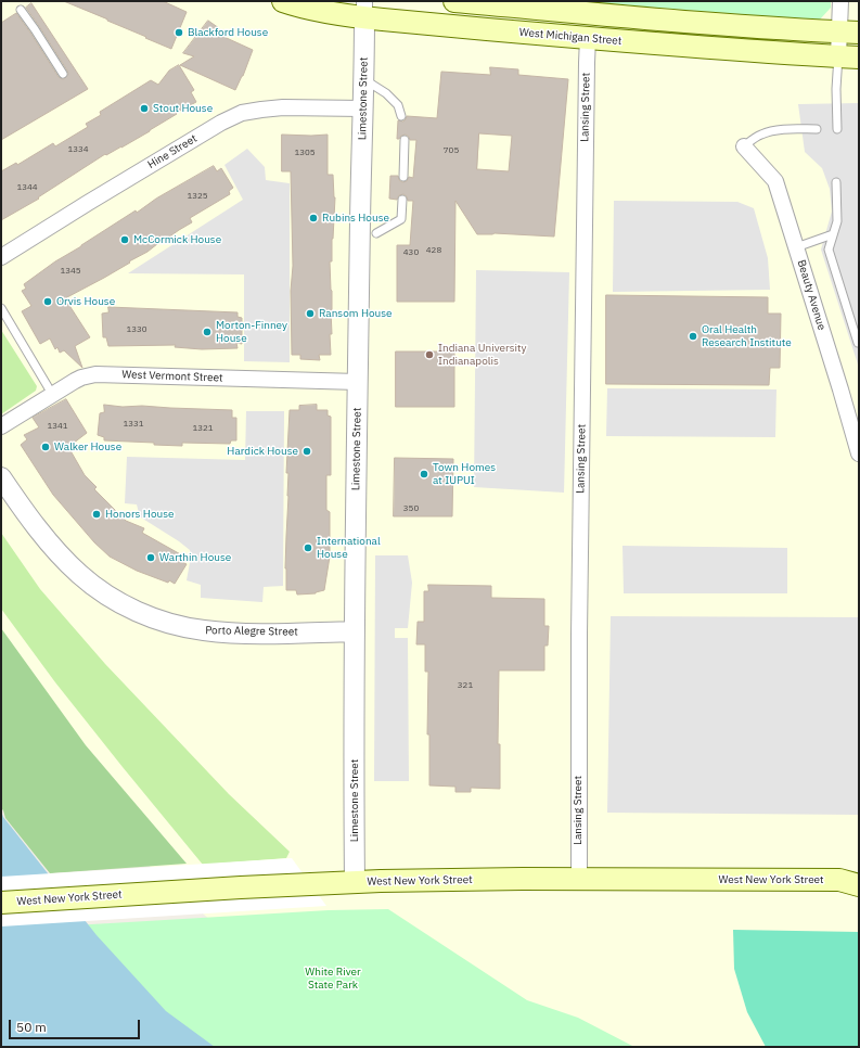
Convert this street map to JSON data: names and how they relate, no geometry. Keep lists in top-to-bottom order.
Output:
{
  "streets": {
    "main road": ["West Michigan Street", "West New York Street"],
    "street": [
      "Limestone Street",
      "Lansing Street",
      "Hine Street",
      "Beauty Avenue",
      "West Vermont Street",
      "Porto Alegre Street"
    ]
  },
  "crossings": [
    ["West Michigan Street", "Limestone Street"],
    ["West Michigan Street", "Lansing Street"],
    ["Limestone Street", "Hine Street"],
    ["Limestone Street", "West Vermont Street"],
    ["Limestone Street", "Porto Alegre Street"],
    ["Limestone Street", "West New York Street"],
    ["Lansing Street", "West New York Street"]
  ],
  "parks": ["White River State Park"],
  "places": [
    "Blackford House",
    "Stout House",
    "Rubins House",
    "McCormick House",
    "Orvis House",
    "Ransom House",
    "Morton-Finney House",
    "Oral Health Research Institute",
    "Indiana University Indianapolis",
    "Walker House",
    "Hardick House",
    "Town Homes at IUPUI",
    "Honors House",
    "International House",
    "Warthin House"
  ],
  "house_numbers": [
    "1334",
    "705",
    "1305",
    "1344",
    "1325",
    "428",
    "430",
    "1345",
    "1330",
    "1331",
    "1341",
    "1321",
    "350",
    "321"
  ],
  "scale_bar": "50 m"
}
